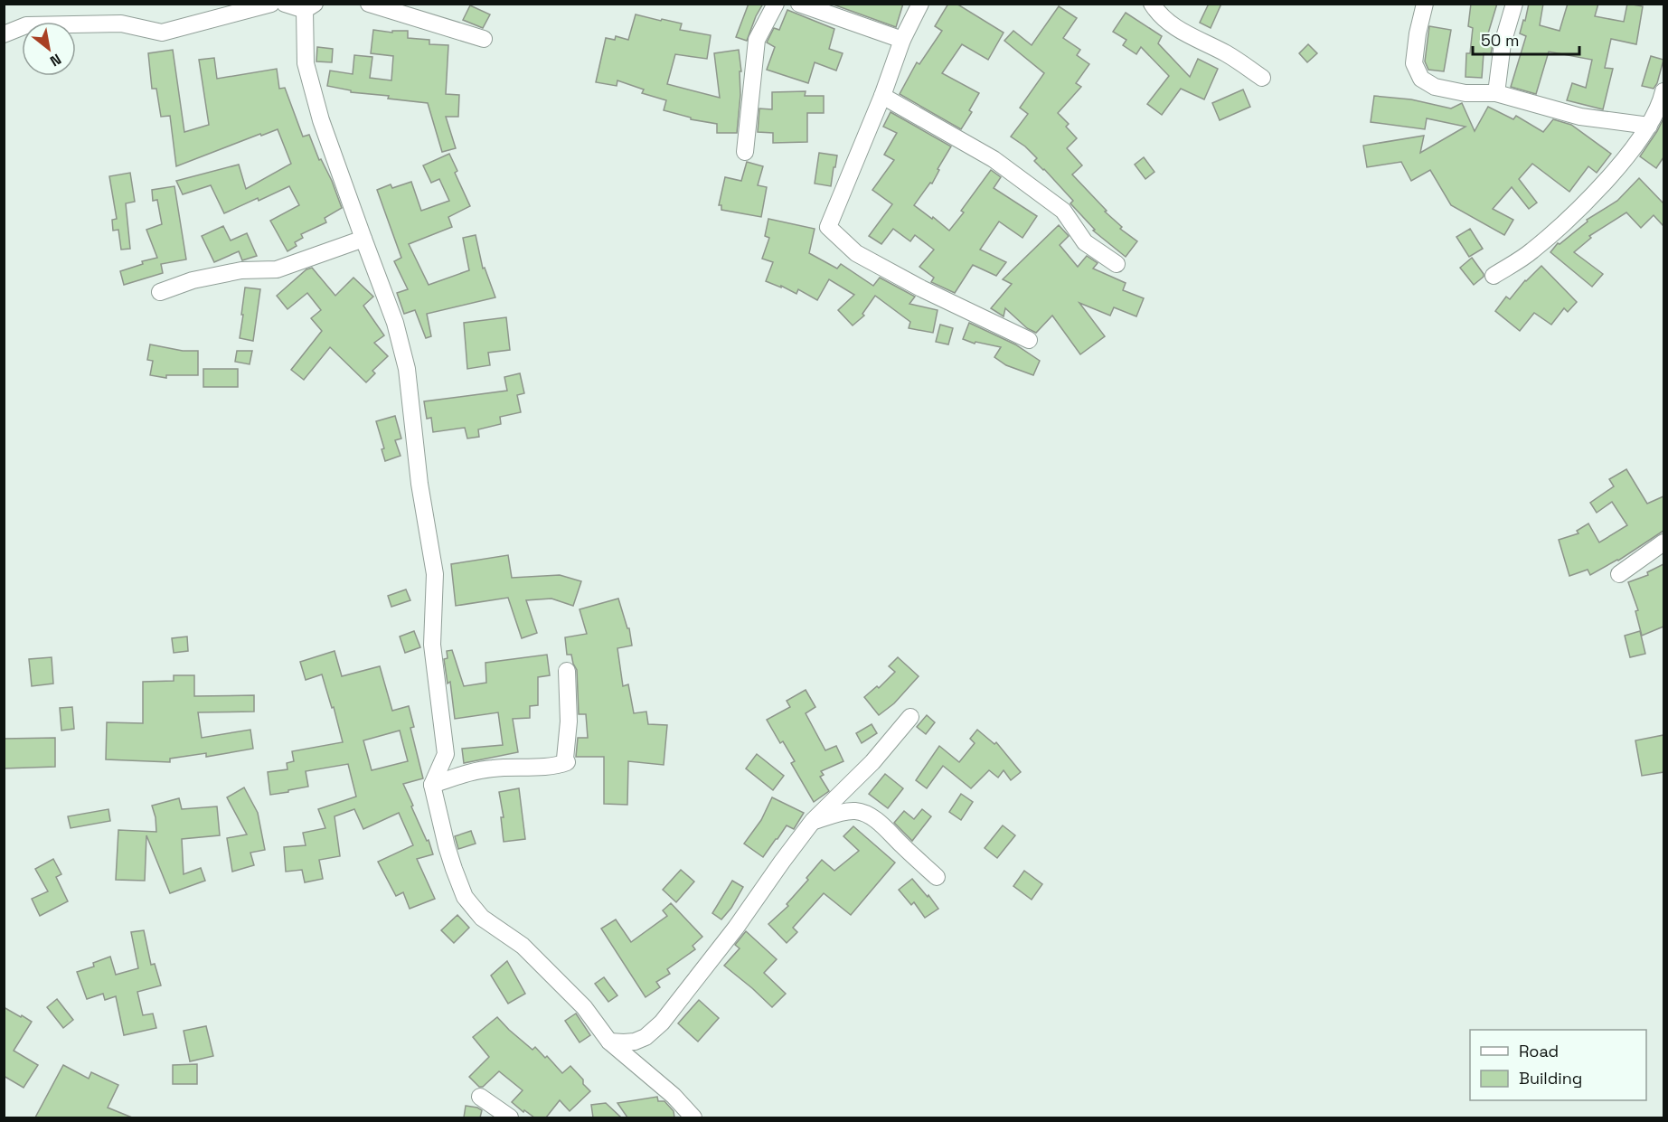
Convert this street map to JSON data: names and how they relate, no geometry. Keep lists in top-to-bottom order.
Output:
{
  "legend": ["Road", "Building"],
  "scale_bar": "50 m",
  "north": "bottom right"
}
